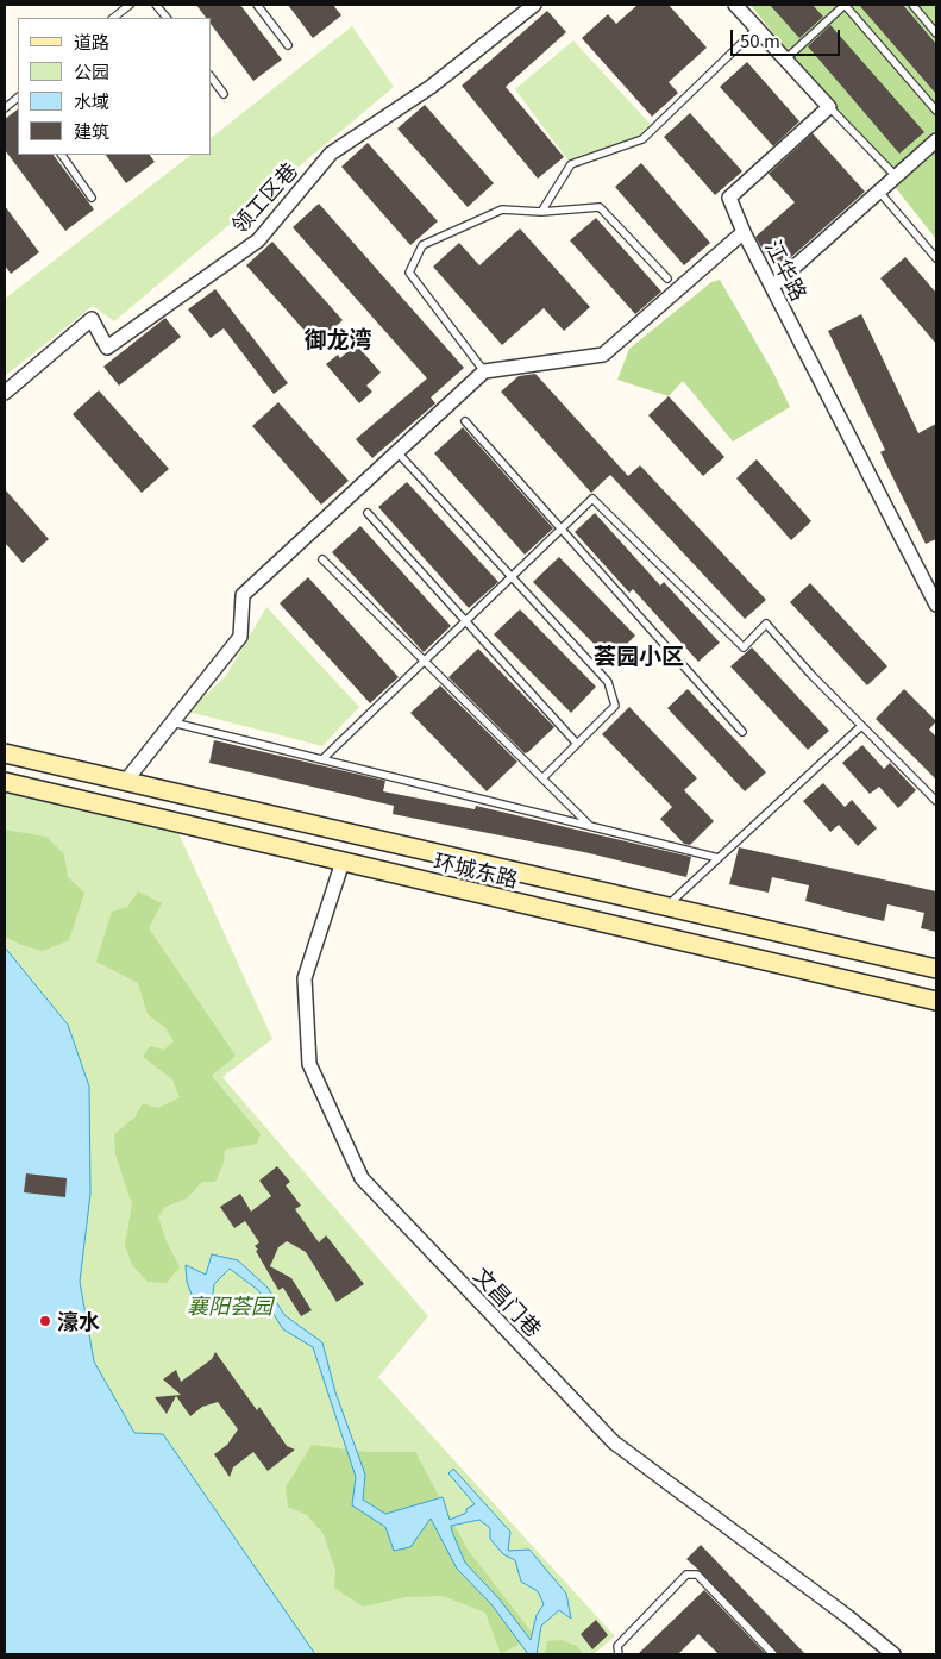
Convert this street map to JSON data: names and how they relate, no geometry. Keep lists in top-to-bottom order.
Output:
{
  "streets": {
    "main road": ["环城东路"],
    "street": ["领工区巷", "江华路", "文昌门巷"]
  },
  "crossings": [
    ["环城东路", "文昌门巷"]
  ],
  "districts": ["御龙湾", "荟园小区"],
  "parks": ["襄阳荟园"],
  "places": ["濠水"],
  "legend": [
    "道路",
    "公园",
    "水域",
    "建筑"
  ],
  "scale_bar": "50 m"
}
